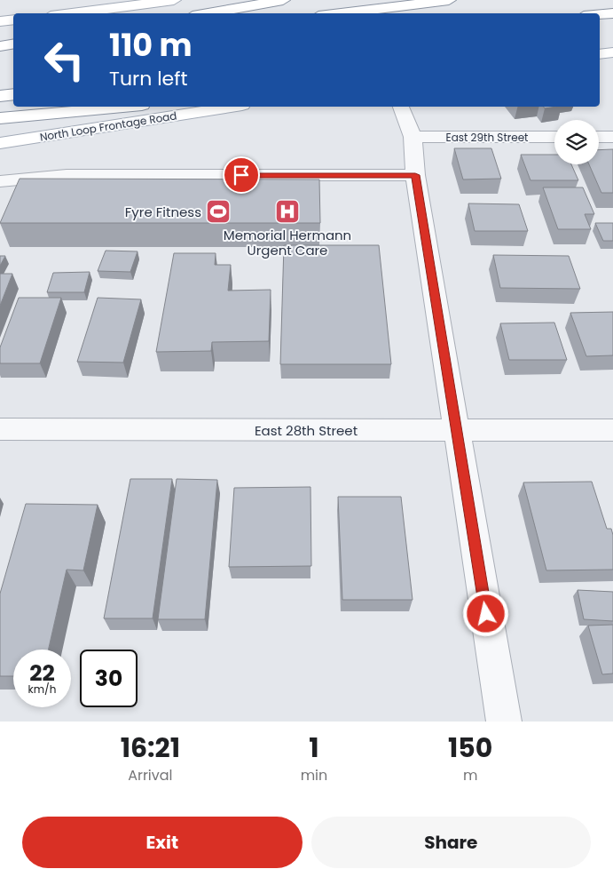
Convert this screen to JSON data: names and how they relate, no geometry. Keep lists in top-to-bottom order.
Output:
{
  "streets": {
    "main road": ["North Loop Frontage Road"],
    "street": ["East 29th Street", "East 28th Street"]
  },
  "places": {
    "sports": ["Fyre Fitness"],
    "hospital": ["Memorial Hermann Urgent Care"]
  },
  "page": {
    "turn": ["110 m", "Turn left"],
    "speed": "22 km/h",
    "limit": "30",
    "eta": [
      "16:21",
      "Arrival",
      "1",
      "min",
      "150",
      "m"
    ],
    "buttons": ["Exit", "Share"]
  }
}
